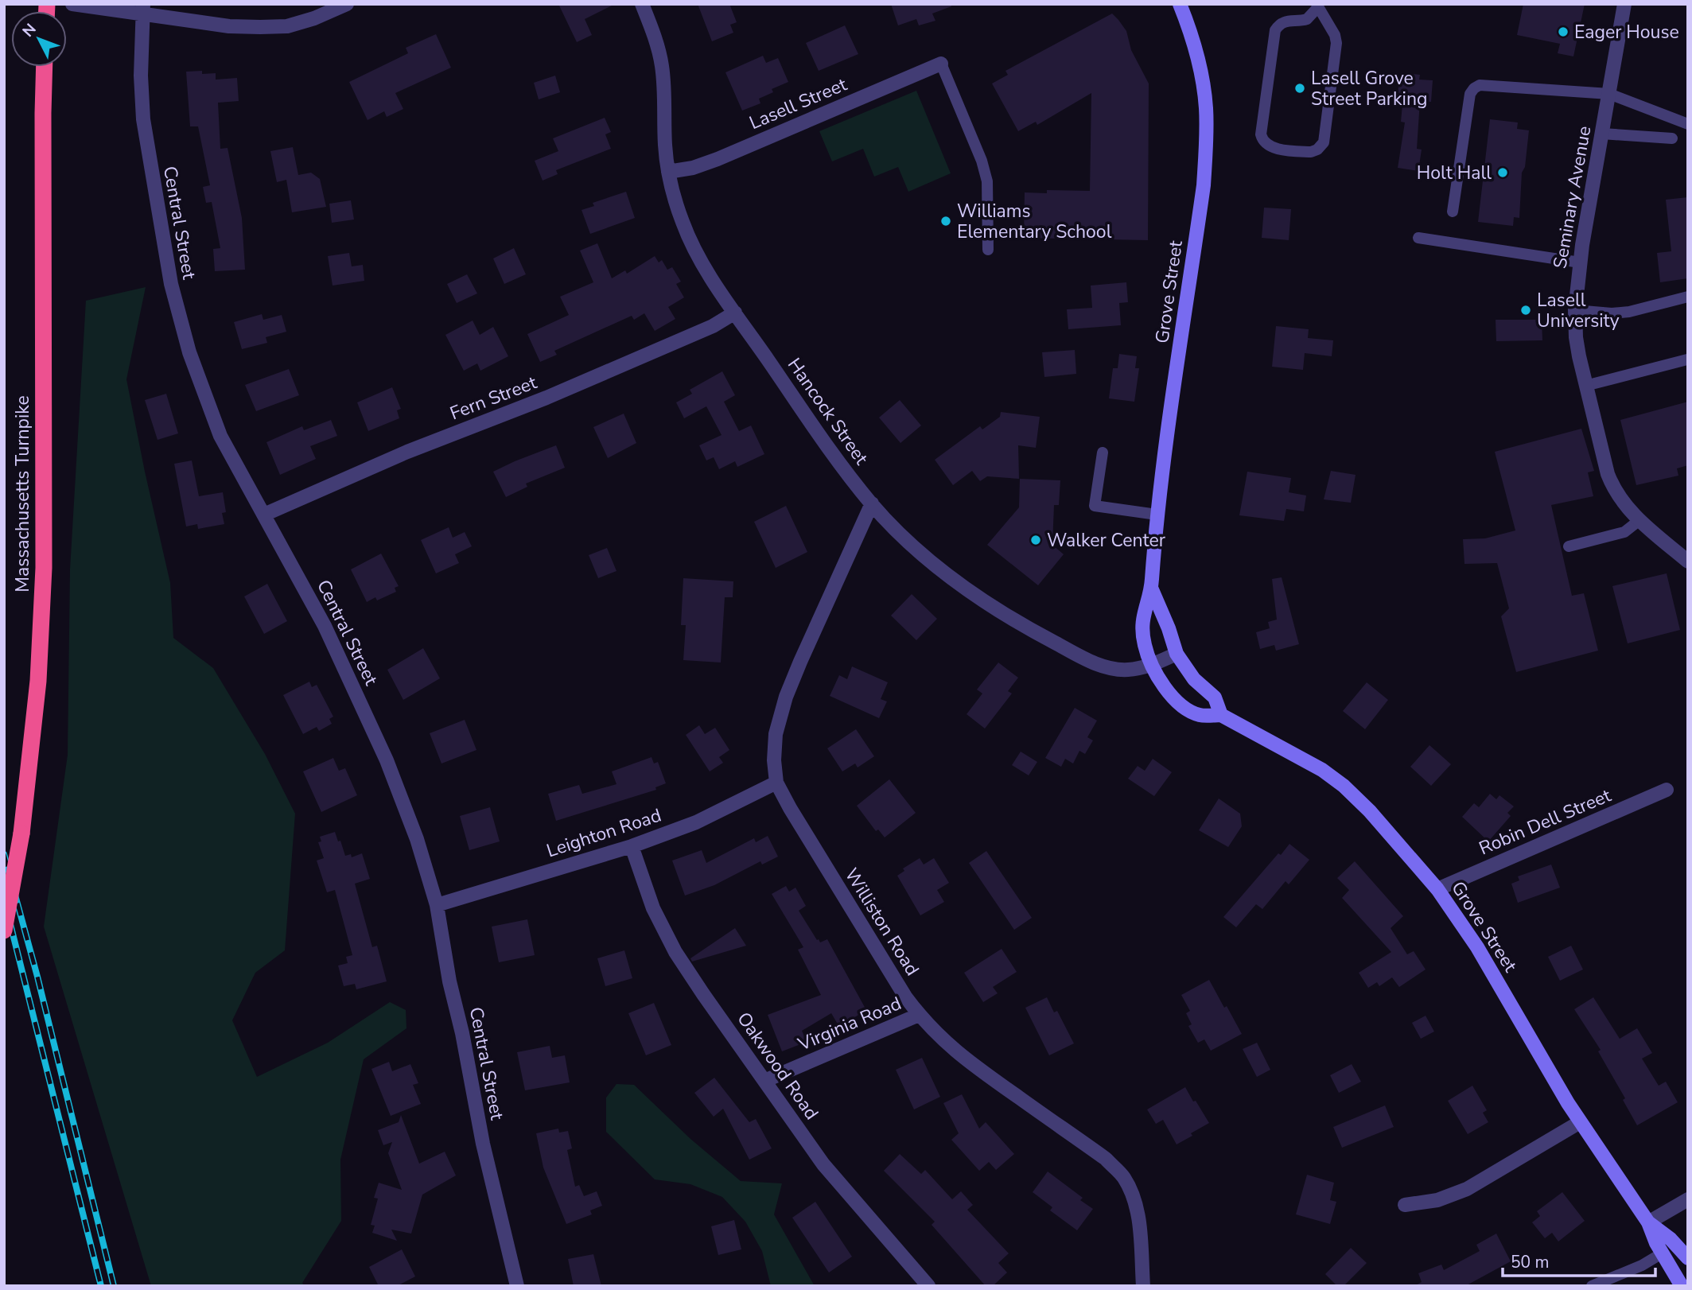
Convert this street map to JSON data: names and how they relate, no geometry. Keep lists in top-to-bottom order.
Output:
{
  "streets": {
    "highway": ["Massachusetts Turnpike"],
    "main road": ["Grove Street"],
    "street": [
      "Lasell Street",
      "Seminary Avenue",
      "Central Street",
      "Fern Street",
      "Hancock Street",
      "Robin Dell Street",
      "Leighton Road",
      "Williston Road",
      "Virginia Road",
      "Oakwood Road"
    ]
  },
  "crossings": [
    ["Lasell Street", "Hancock Street"],
    ["Central Street", "Fern Street"],
    ["Central Street", "Leighton Road"],
    ["Grove Street", "Hancock Street"],
    ["Grove Street", "Robin Dell Street"],
    ["Fern Street", "Hancock Street"],
    ["Hancock Street", "Williston Road"],
    ["Leighton Road", "Williston Road"],
    ["Leighton Road", "Oakwood Road"],
    ["Williston Road", "Virginia Road"],
    ["Virginia Road", "Oakwood Road"]
  ],
  "places": [
    "Eager House",
    "Lasell Grove Street Parking",
    "Holt Hall",
    "Williams Elementary School",
    "Lasell University",
    "Walker Center"
  ],
  "scale_bar": "50 m",
  "north": "top left"
}
